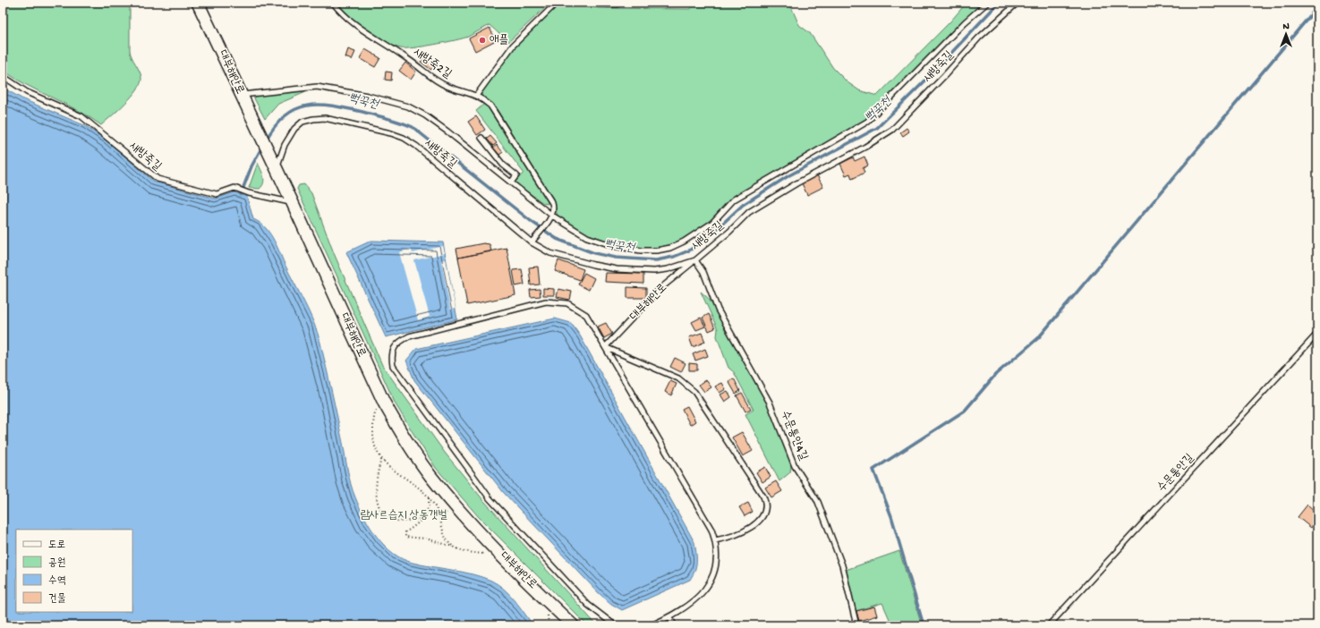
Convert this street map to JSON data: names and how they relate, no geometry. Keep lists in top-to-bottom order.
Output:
{
  "streets": {
    "street": ["대부해안로"],
    "lane": [
      "새방죽2길",
      "새방죽길",
      "수문통안4길",
      "수문통안길"
    ]
  },
  "crossings": [
    ["새방죽2길", "새방죽길"],
    ["새방죽길", "대부해안로"],
    ["새방죽길", "수문통안4길"],
    ["대부해안로", "수문통안4길"]
  ],
  "water": ["뻑꾹천"],
  "parks": ["람사르습지 상동갯벌"],
  "places": ["애플"],
  "legend": [
    "도로",
    "공원",
    "수역",
    "건물"
  ],
  "north": "top"
}
